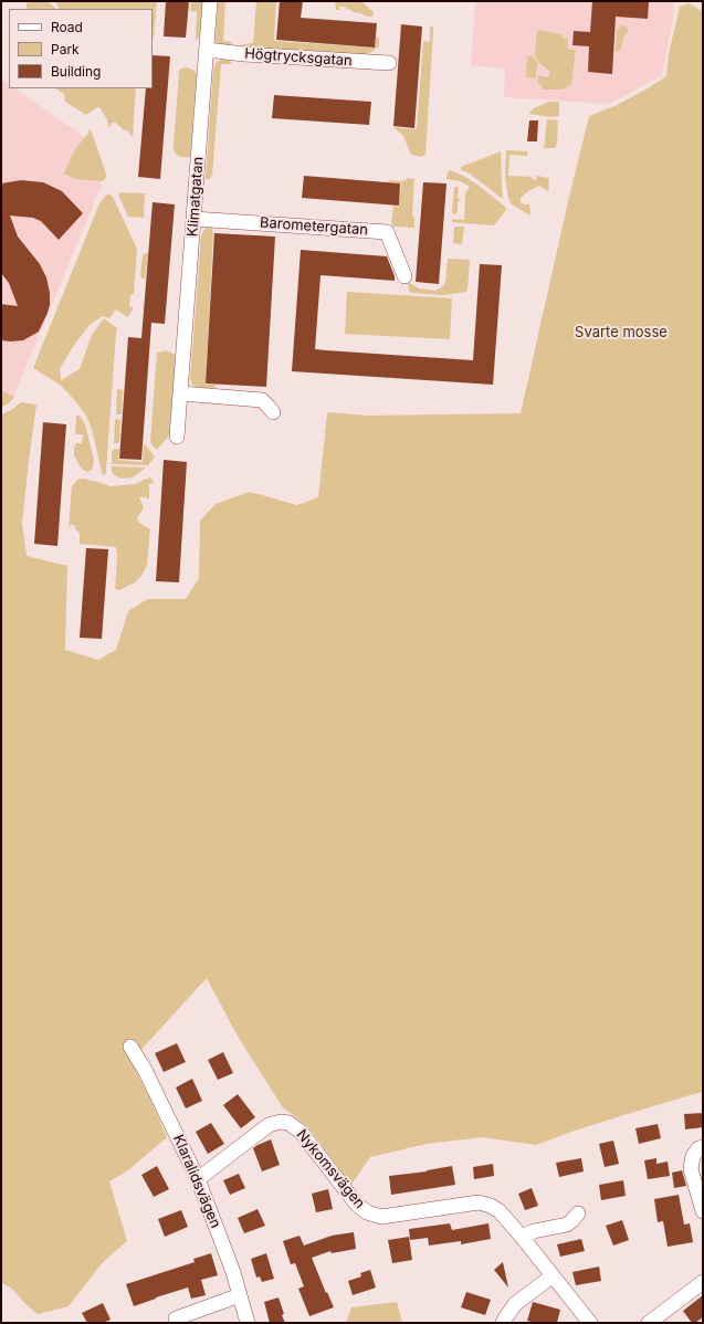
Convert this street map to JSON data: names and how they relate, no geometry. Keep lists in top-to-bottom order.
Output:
{
  "streets": {
    "street": [
      "Högtrycksgatan",
      "Klimatgatan",
      "Barometergatan",
      "Nykomsvägen",
      "Klaralidsvägen"
    ]
  },
  "crossings": [
    ["Högtrycksgatan", "Klimatgatan"],
    ["Klimatgatan", "Barometergatan"],
    ["Nykomsvägen", "Klaralidsvägen"]
  ],
  "parks": ["Svarte mosse"],
  "legend": ["Road", "Park", "Building"]
}
